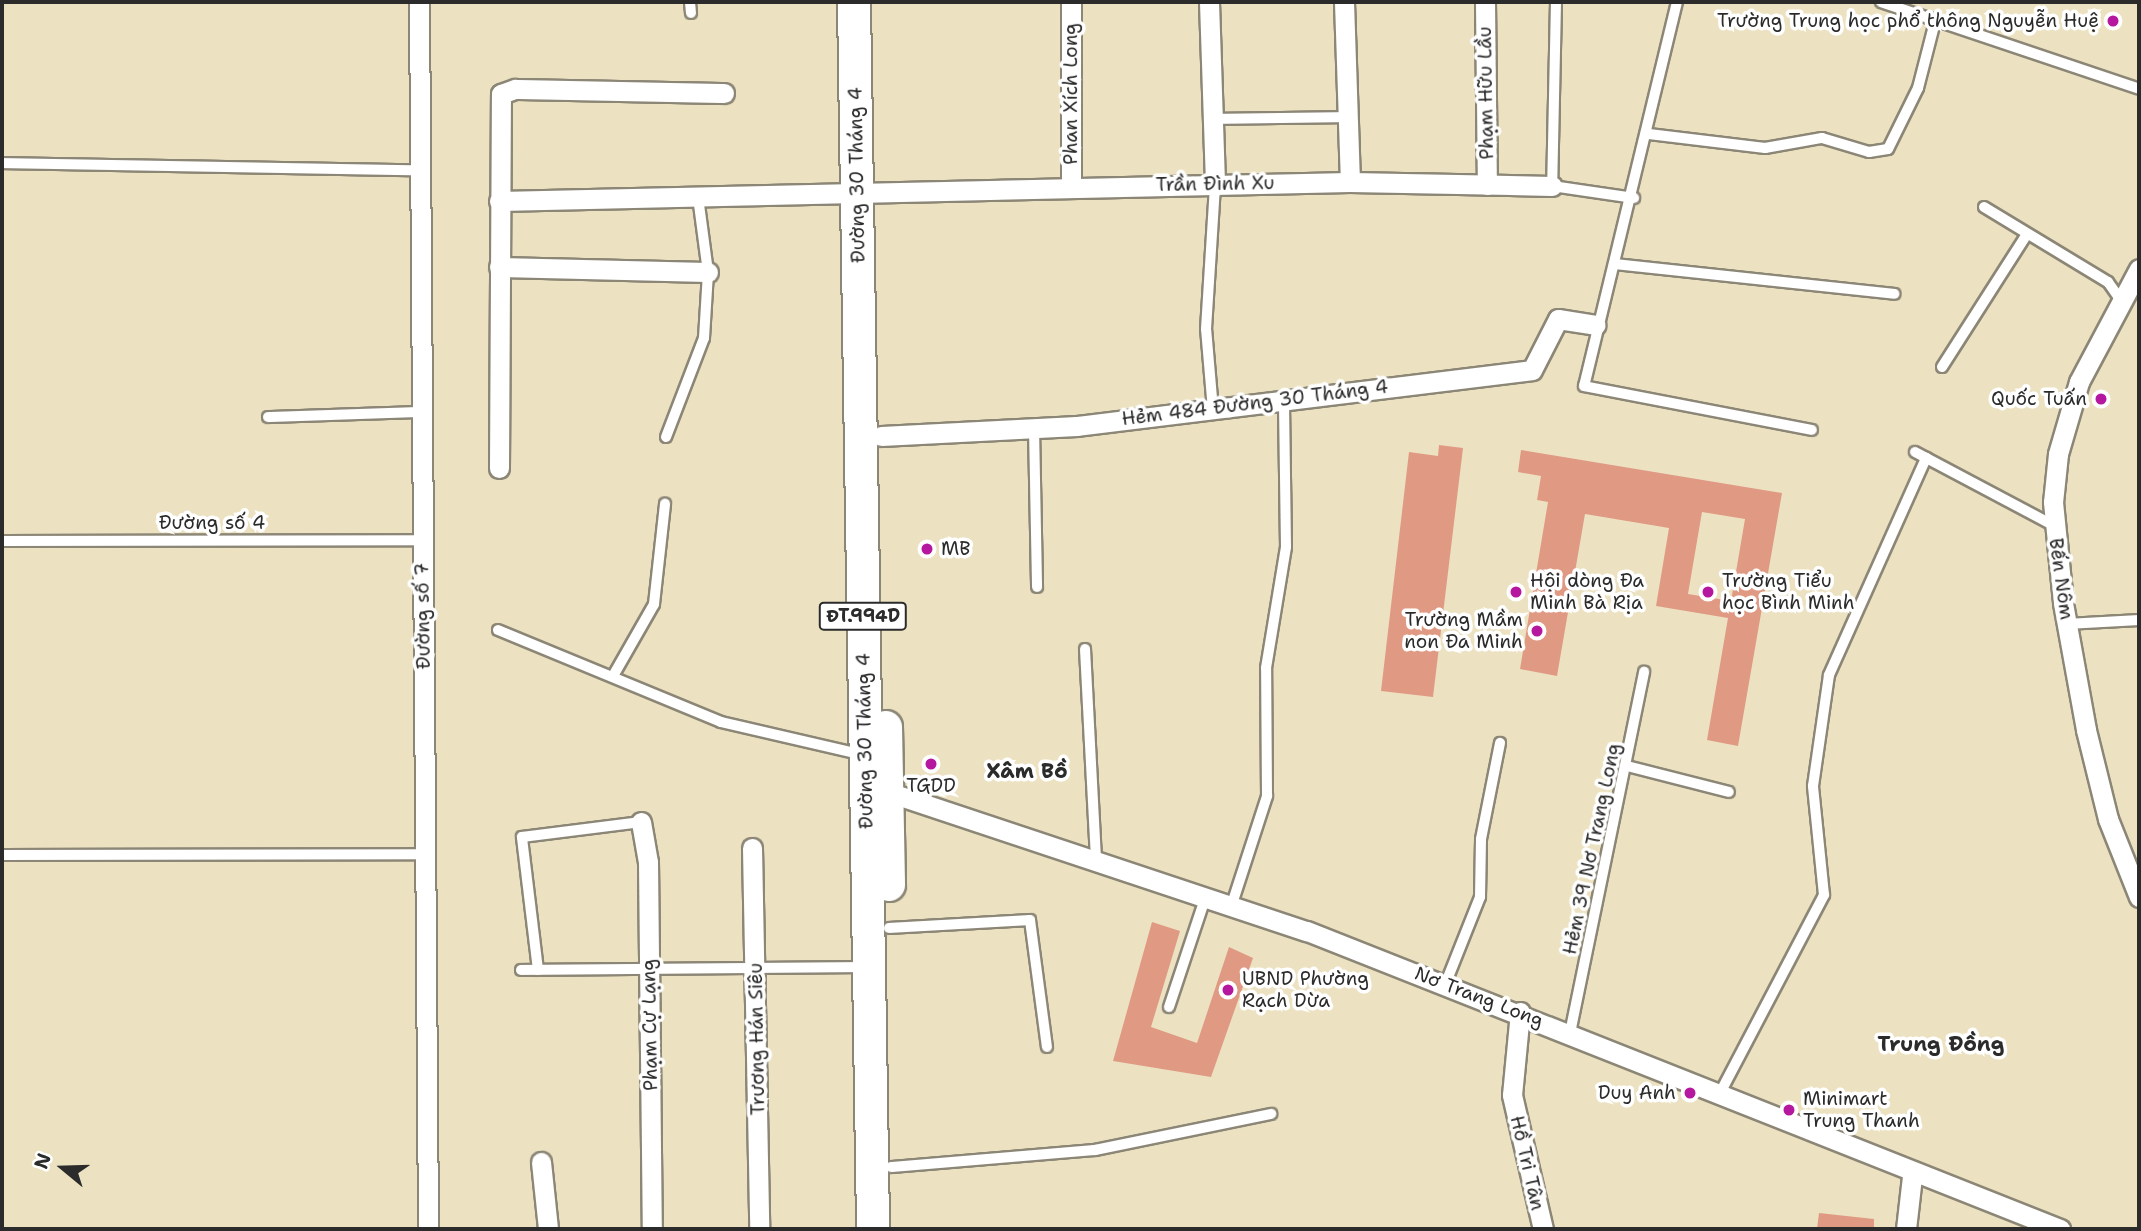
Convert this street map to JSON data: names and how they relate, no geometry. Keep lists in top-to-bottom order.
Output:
{
  "streets": {
    "main road": ["Đường 30 Tháng 4", "ĐT.994D"],
    "street": [
      "Phạm Hữu Lầu",
      "Phan Xích Long",
      "Trần Đình Xu",
      "Hẻm 484 Đường 30 Tháng 4",
      "Bến Nôm",
      "Đường số 7",
      "Nơ Trang Long",
      "Phạm Cự Lạng",
      "Trương Hán Siêu",
      "Hồ Tri Tân"
    ],
    "lane": ["Đường số 4", "Hẻm 39 Nơ Trang Long"]
  },
  "crossings": [
    ["Phạm Hữu Lầu", "Trần Đình Xu"],
    ["Phan Xích Long", "Trần Đình Xu"],
    ["Đường 30 Tháng 4", "Trần Đình Xu"],
    ["Đường 30 Tháng 4", "Hẻm 484 Đường 30 Tháng 4"],
    ["Đường 30 Tháng 4", "Nơ Trang Long"],
    ["Đường số 4", "Đường số 7"],
    ["Hẻm 39 Nơ Trang Long", "Nơ Trang Long"],
    ["Nơ Trang Long", "Hồ Tri Tân"]
  ],
  "districts": ["Xâm Bồ", "Trung Đồng"],
  "places": [
    "Trường Trung học phổ thông Nguyễn Huệ",
    "Quốc Tuấn",
    "MB",
    "Hội dòng Đa Minh Bà Rịa",
    "Trường Tiểu học Bình Minh",
    "Trường Mầm non Đa Minh",
    "TGDD",
    "UBND Phường Rạch Dừa",
    "Duy Anh",
    "Minimart Trung Thanh"
  ],
  "north": "left"
}
